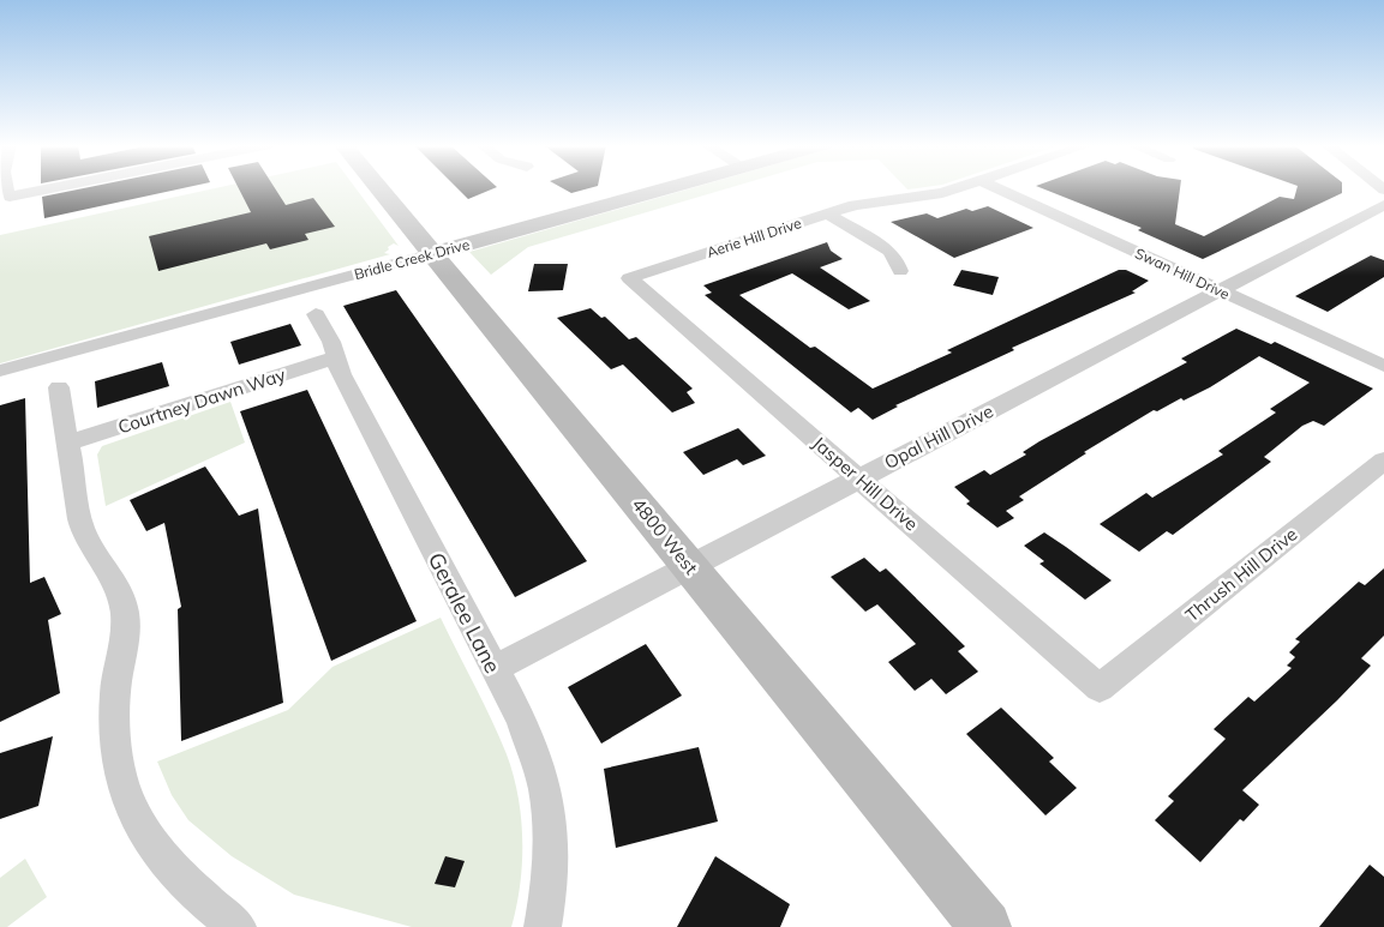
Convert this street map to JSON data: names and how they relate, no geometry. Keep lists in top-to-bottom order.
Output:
{
  "streets": {
    "main road": ["Bridle Creek Drive", "4800 West"],
    "street": [
      "Aerie Hill Drive",
      "Swan Hill Drive",
      "Courtney Dawn Way",
      "Opal Hill Drive",
      "Jasper Hill Drive",
      "Thrush Hill Drive",
      "Geralee Lane"
    ]
  },
  "crossings": [
    ["Aerie Hill Drive", "Jasper Hill Drive"],
    ["Bridle Creek Drive", "4800 West"],
    ["Swan Hill Drive", "Opal Hill Drive"],
    ["Courtney Dawn Way", "Geralee Lane"],
    ["Opal Hill Drive", "Jasper Hill Drive"],
    ["Opal Hill Drive", "4800 West"],
    ["Opal Hill Drive", "Geralee Lane"],
    ["Jasper Hill Drive", "Thrush Hill Drive"]
  ]
}
